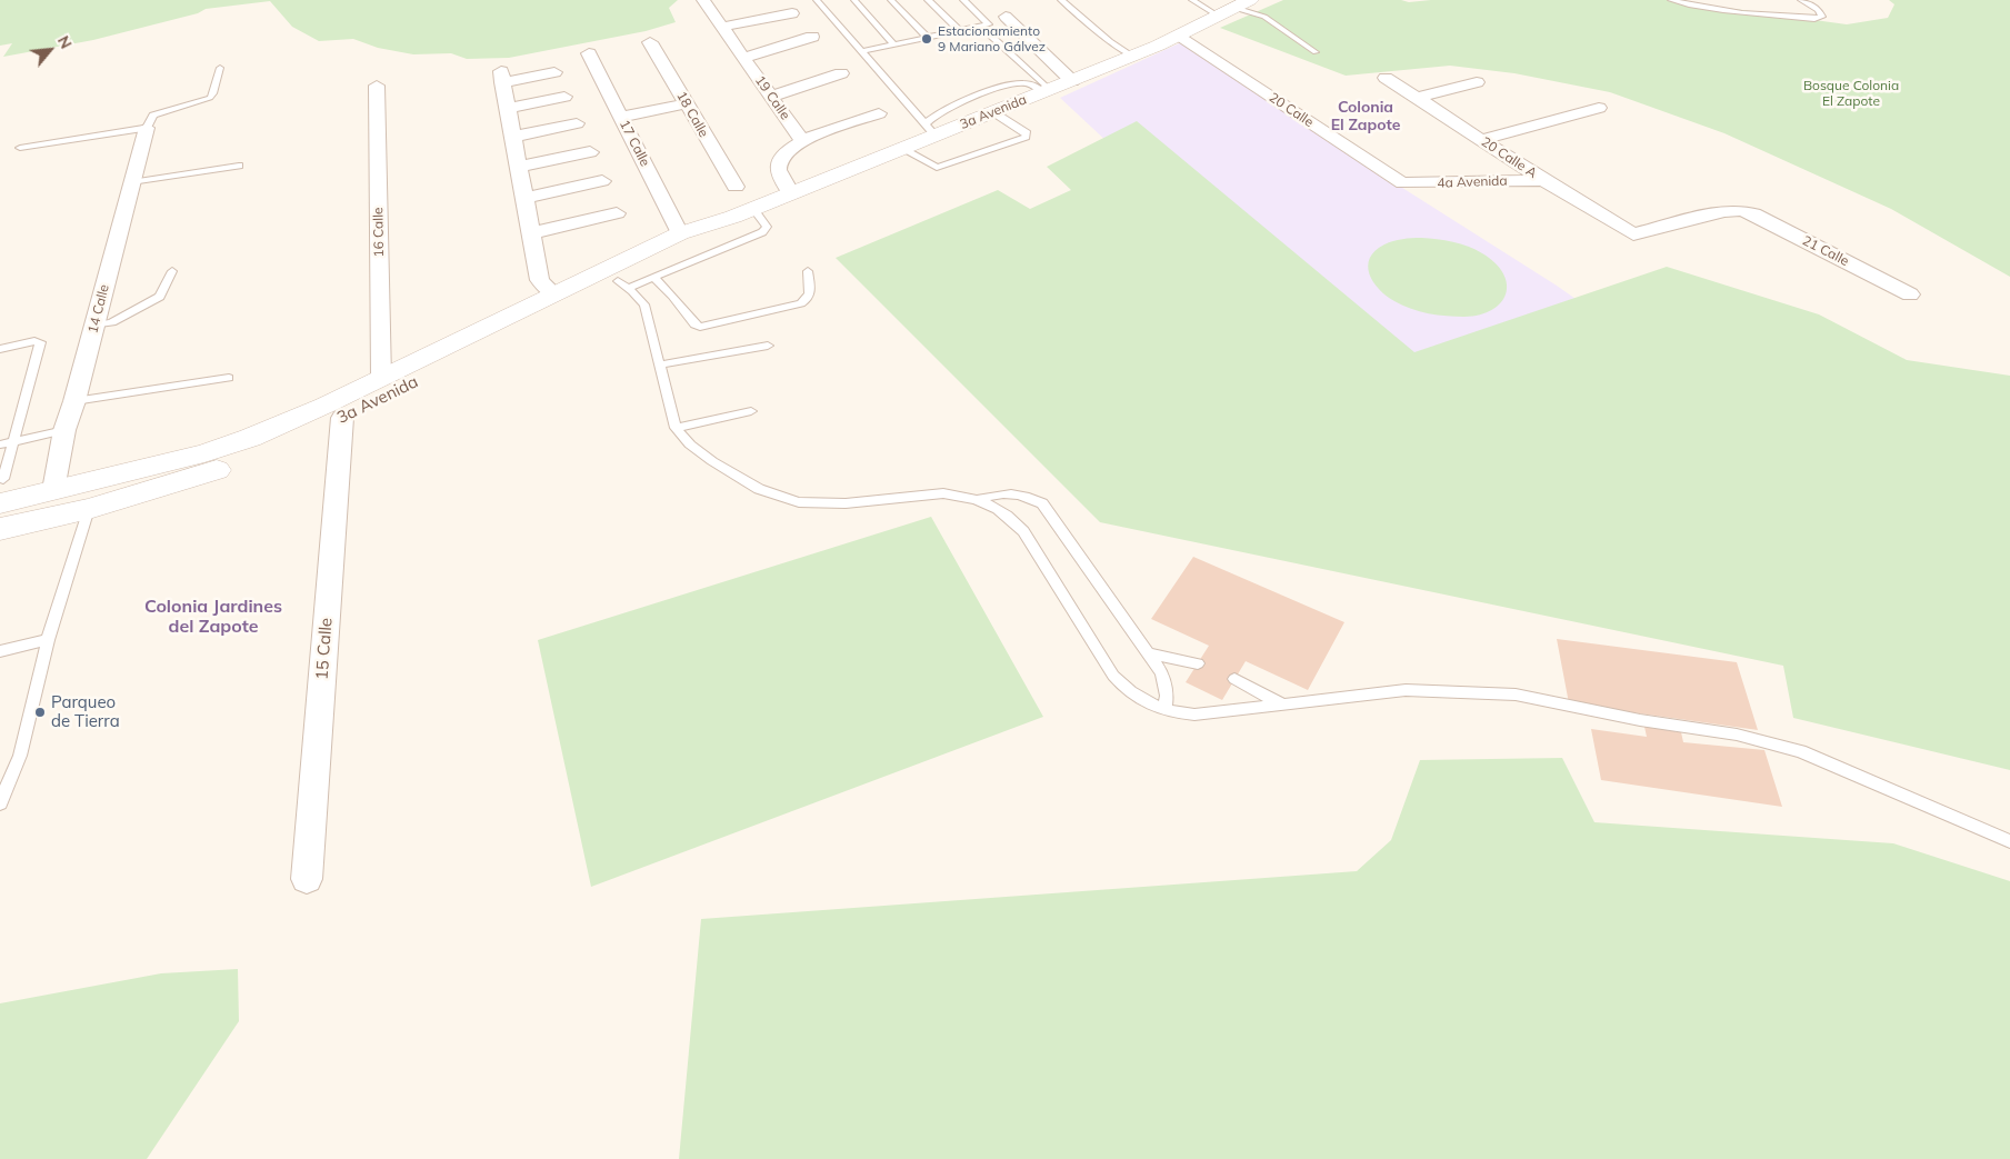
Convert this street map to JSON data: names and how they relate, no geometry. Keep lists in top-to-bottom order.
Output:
{
  "streets": {
    "street": [
      "19 Calle",
      "20 Calle",
      "3a Avenida",
      "18 Calle",
      "17 Calle",
      "20 Calle A",
      "4a Avenida",
      "16 Calle",
      "21 Calle",
      "14 Calle",
      "15 Calle"
    ]
  },
  "crossings": [
    ["20 Calle", "3a Avenida"],
    ["20 Calle", "4a Avenida"],
    ["3a Avenida", "17 Calle"],
    ["3a Avenida", "16 Calle"],
    ["3a Avenida", "14 Calle"],
    ["3a Avenida", "15 Calle"],
    ["20 Calle A", "4a Avenida"],
    ["20 Calle A", "21 Calle"]
  ],
  "districts": ["Colonia El Zapote", "Colonia Jardines del Zapote"],
  "parks": ["Bosque Colonia El Zapote"],
  "places": ["Estacionamiento 9 Mariano Gálvez", "Parqueo de Tierra"],
  "north": "top right"
}
